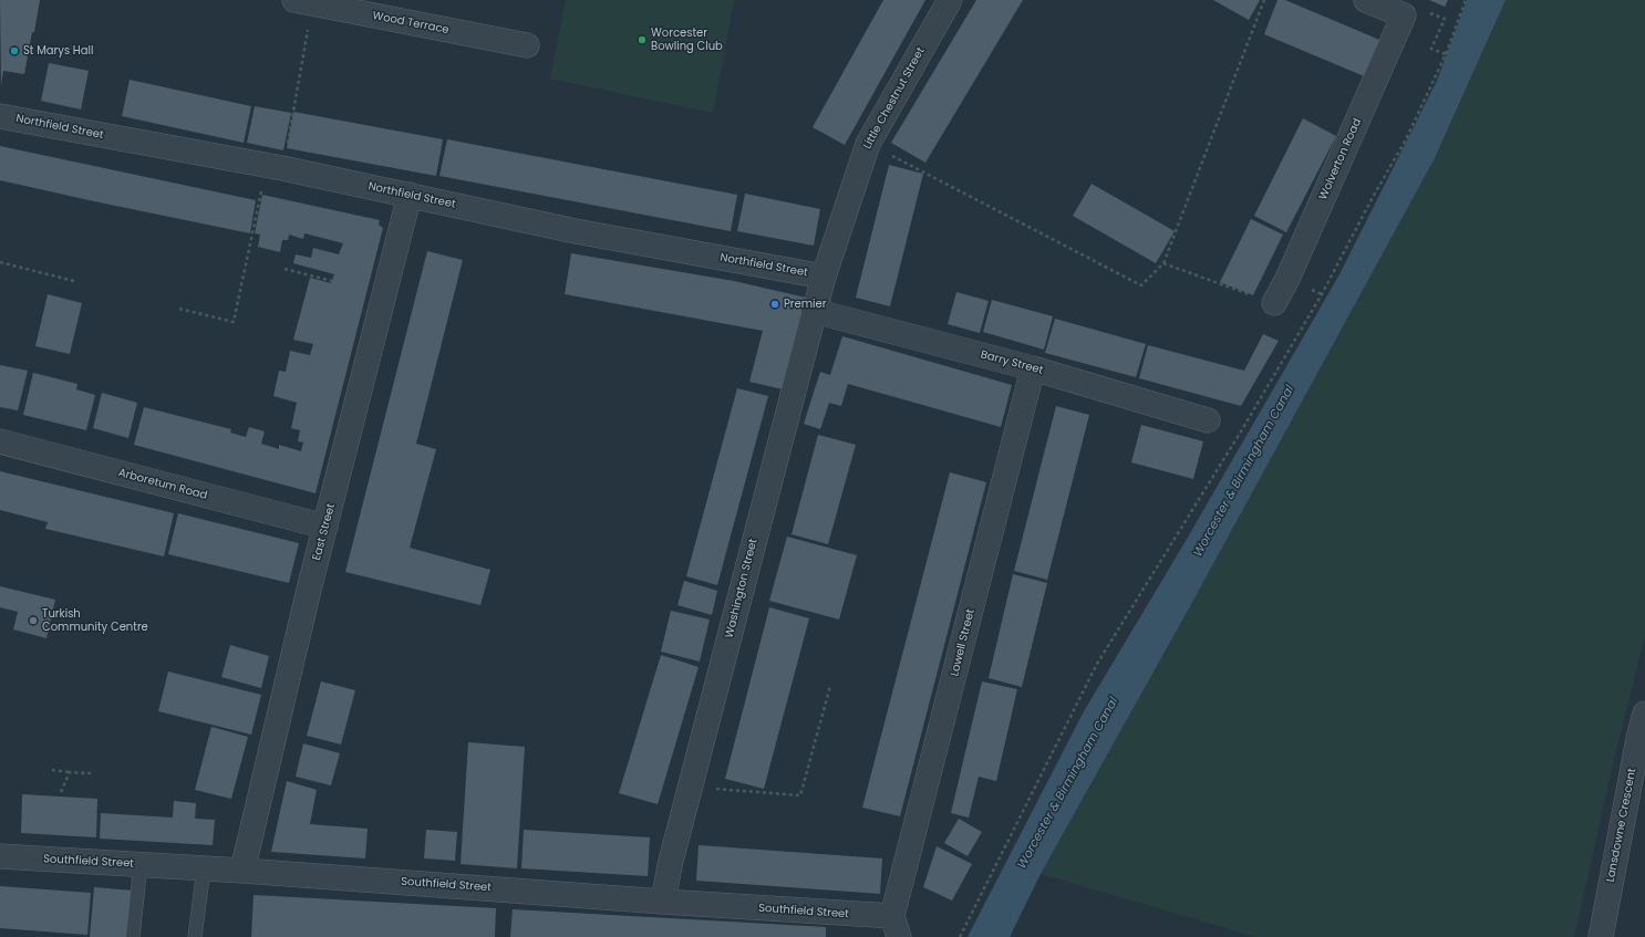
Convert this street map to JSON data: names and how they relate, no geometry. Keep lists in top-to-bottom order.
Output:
{
  "streets": {
    "street": [
      "Wood Terrace",
      "Little Chestnut Street",
      "Northfield Street",
      "Wolverton Road",
      "Barry Street",
      "Arboretum Road",
      "East Street",
      "Washington Street",
      "Lowell Street",
      "Lansdowne Crescent",
      "Southfield Street"
    ]
  },
  "crossings": [
    ["Little Chestnut Street", "Northfield Street"],
    ["Little Chestnut Street", "Washington Street"],
    ["Northfield Street", "East Street"],
    ["Northfield Street", "Washington Street"],
    ["Barry Street", "Washington Street"],
    ["Barry Street", "Lowell Street"],
    ["Arboretum Road", "East Street"],
    ["East Street", "Southfield Street"],
    ["Washington Street", "Southfield Street"],
    ["Lowell Street", "Southfield Street"]
  ],
  "water": ["Worcester & Birmingham Canal"],
  "places": [
    "Worcester Bowling Club",
    "St Marys Hall",
    "Premier",
    "Turkish Community Centre"
  ]
}
